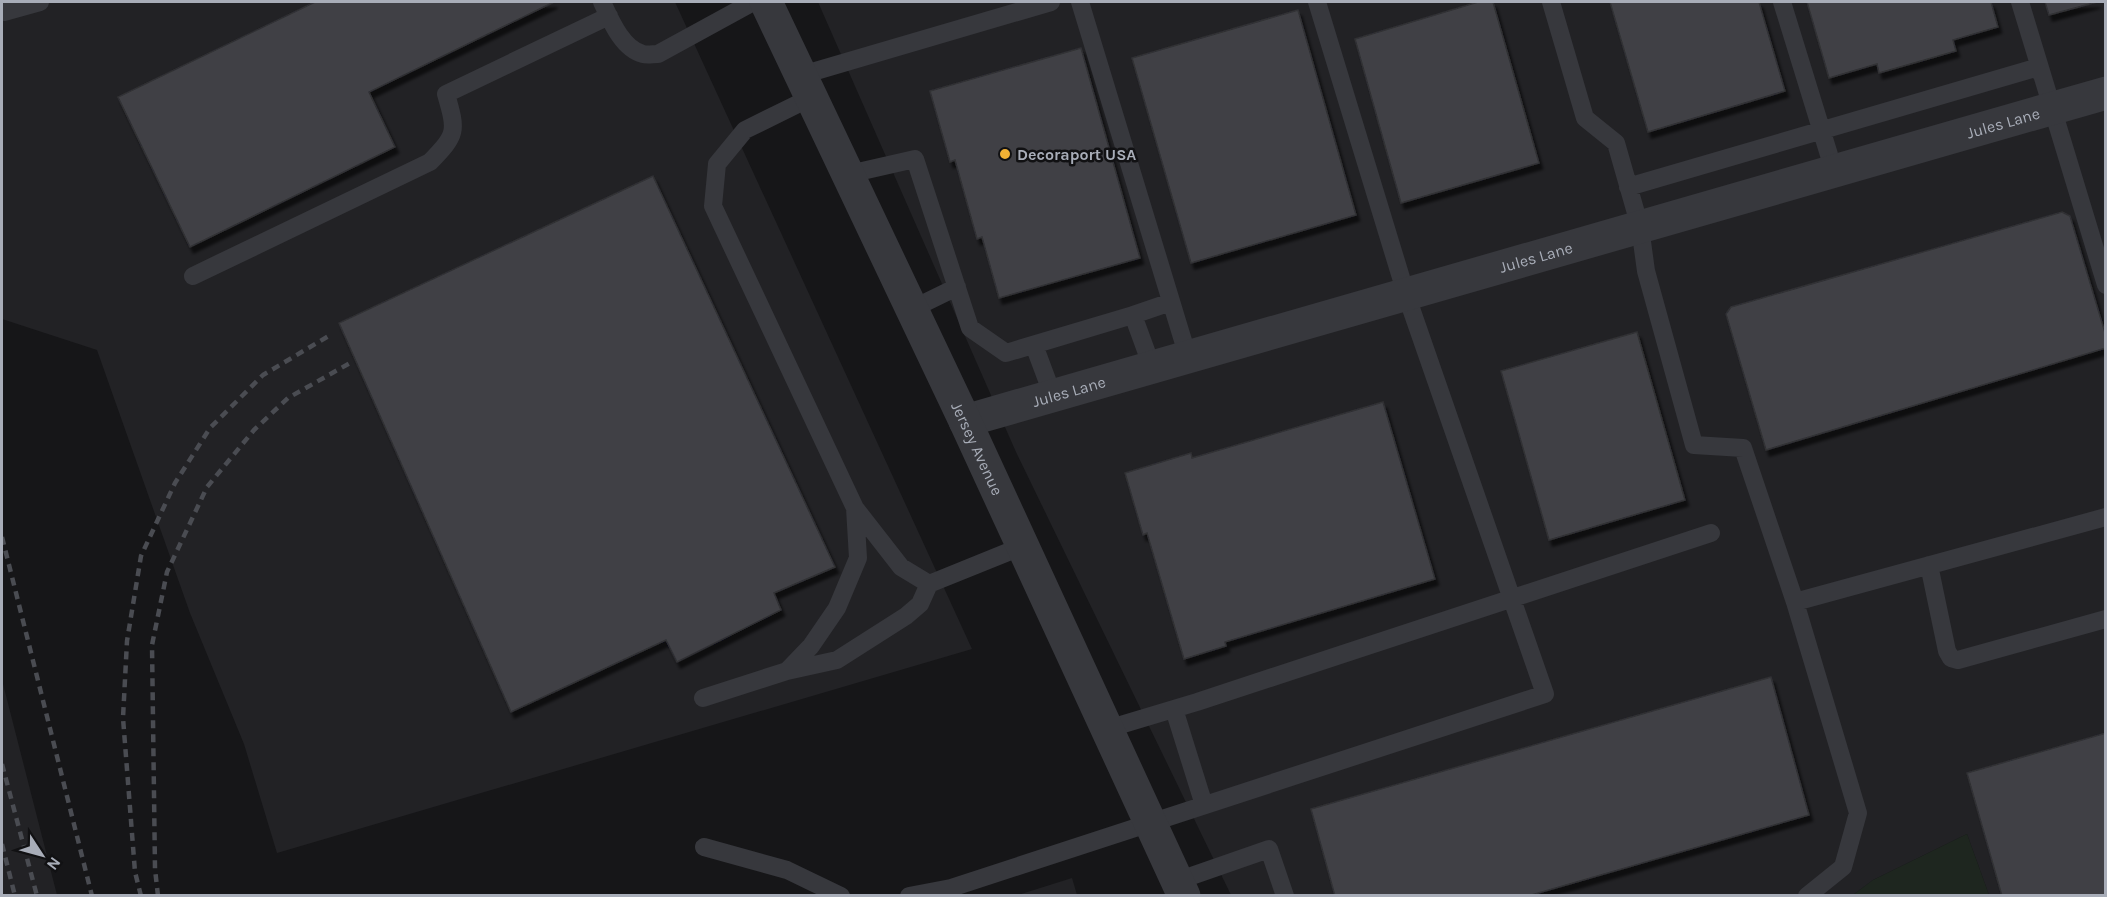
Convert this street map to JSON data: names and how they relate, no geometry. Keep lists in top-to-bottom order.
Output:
{
  "streets": {
    "street": ["Jules Lane", "Jersey Avenue"]
  },
  "crossings": [
    ["Jules Lane", "Jersey Avenue"]
  ],
  "places": ["Decoraport USA"],
  "north": "bottom right"
}
